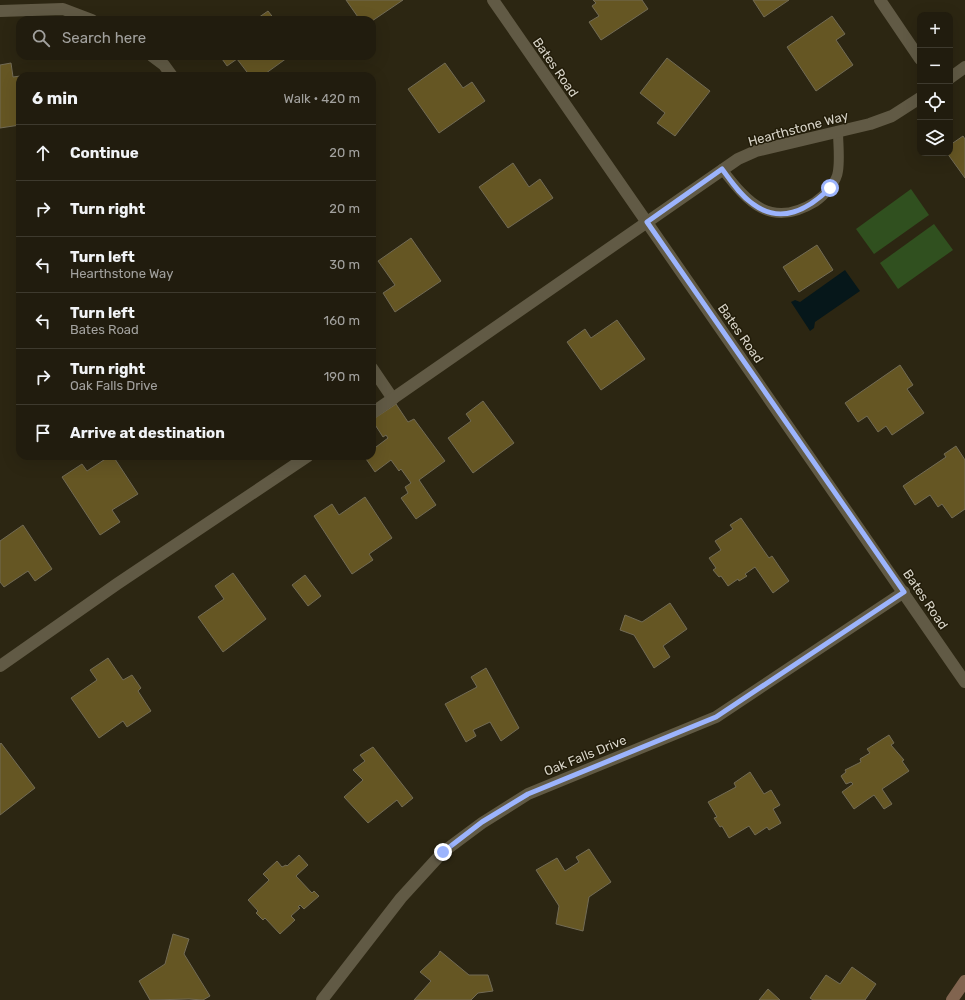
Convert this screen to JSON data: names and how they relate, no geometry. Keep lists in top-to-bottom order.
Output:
{
  "streets": {
    "street": ["Bates Road", "Hearthstone Way", "Oak Falls Drive"]
  },
  "crossings": [
    ["Bates Road", "Hearthstone Way"],
    ["Bates Road", "Oak Falls Drive"]
  ],
  "page": {
    "map_buttons": ["+", "−"],
    "search": "Search here",
    "heading": ["6 min", "Walk · 420 m"],
    "list": [
      ["Continue", "20 m"],
      ["Turn right", "20 m"],
      ["Turn left", "Hearthstone Way", "30 m"],
      ["Turn left", "Bates Road", "160 m"],
      ["Turn right", "Oak Falls Drive", "190 m"],
      "Arrive at destination"
    ]
  }
}
